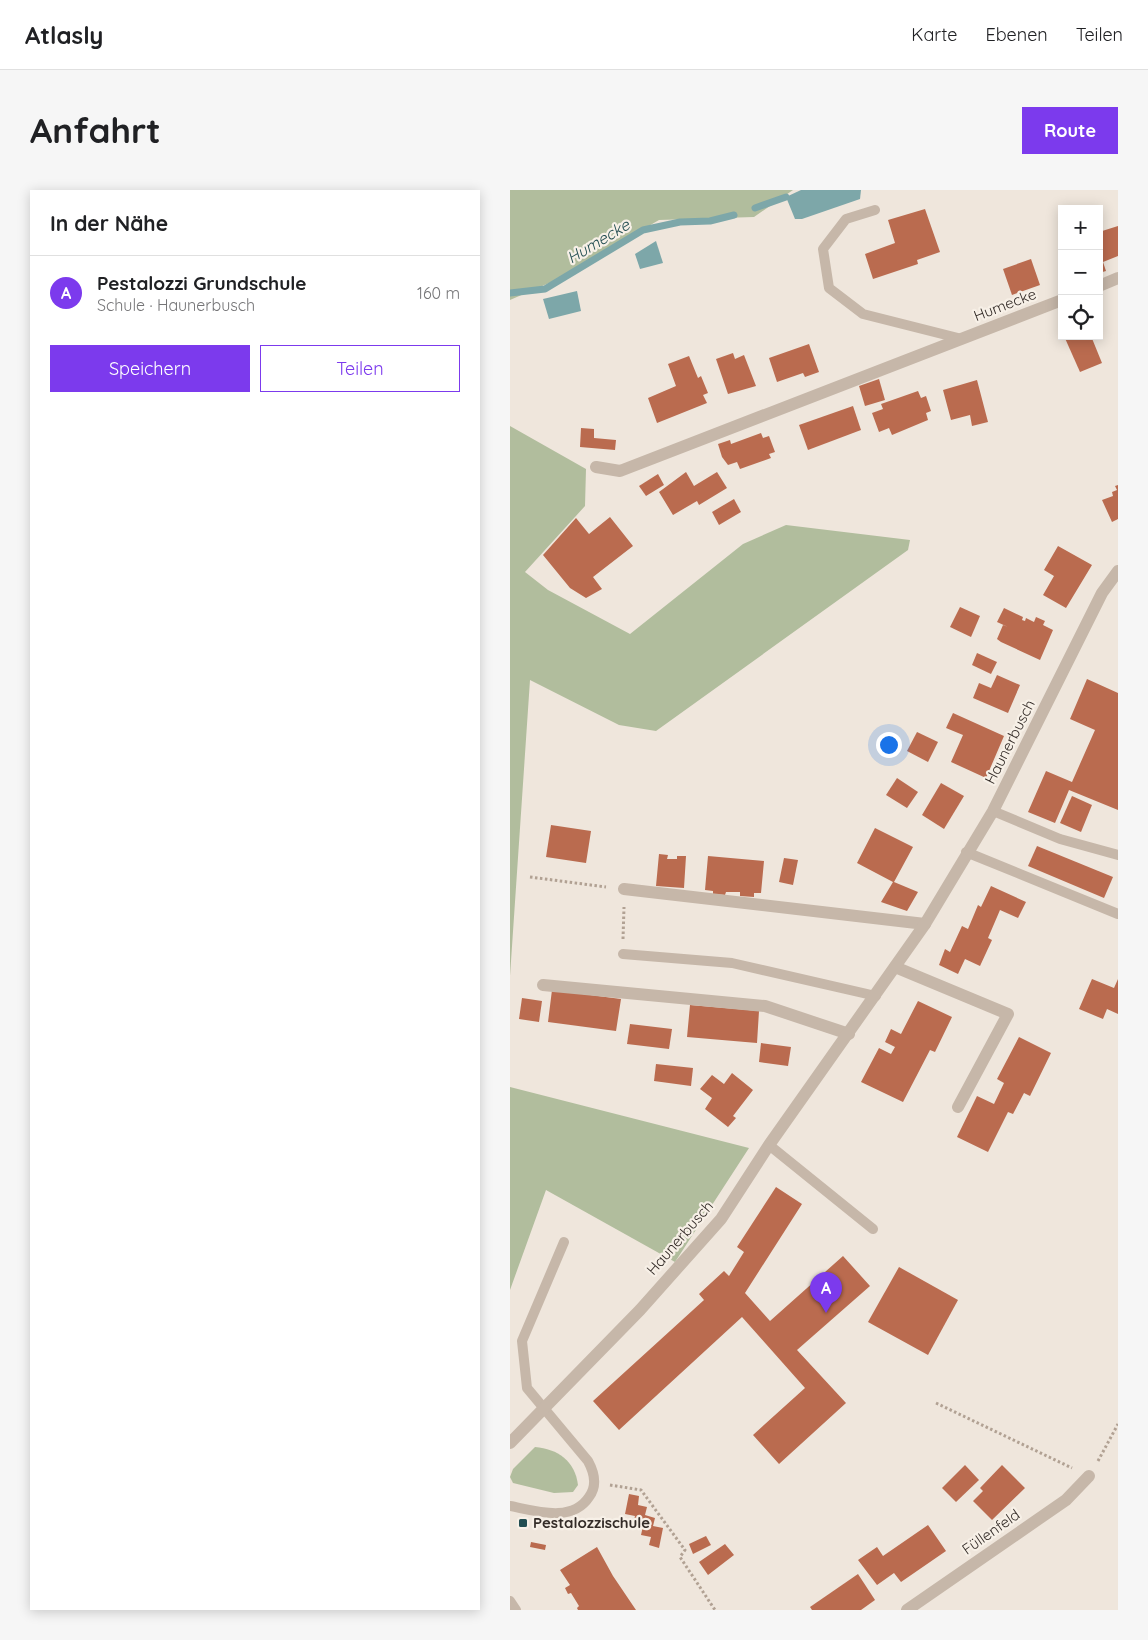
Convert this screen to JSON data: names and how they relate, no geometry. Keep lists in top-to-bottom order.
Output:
{
  "streets": {
    "street": ["Humecke", "Haunerbusch", "Füllenfeld"]
  },
  "water": ["Humecke"],
  "places": {
    "transit": ["Pestalozzischule"]
  },
  "page": {
    "header": "Atlasly",
    "nav": ["Karte", "Ebenen", "Teilen"],
    "buttons": [
      "Route",
      ["Speichern", "Teilen"]
    ],
    "title": "Anfahrt",
    "heading": "In der Nähe",
    "map_buttons": ["+", "−"],
    "list": [
      {
        "mark": "A",
        "name": "Pestalozzi Grundschule",
        "note": "Schule · Haunerbusch",
        "value": "160 m"
      }
    ],
    "pins": "A"
  }
}
